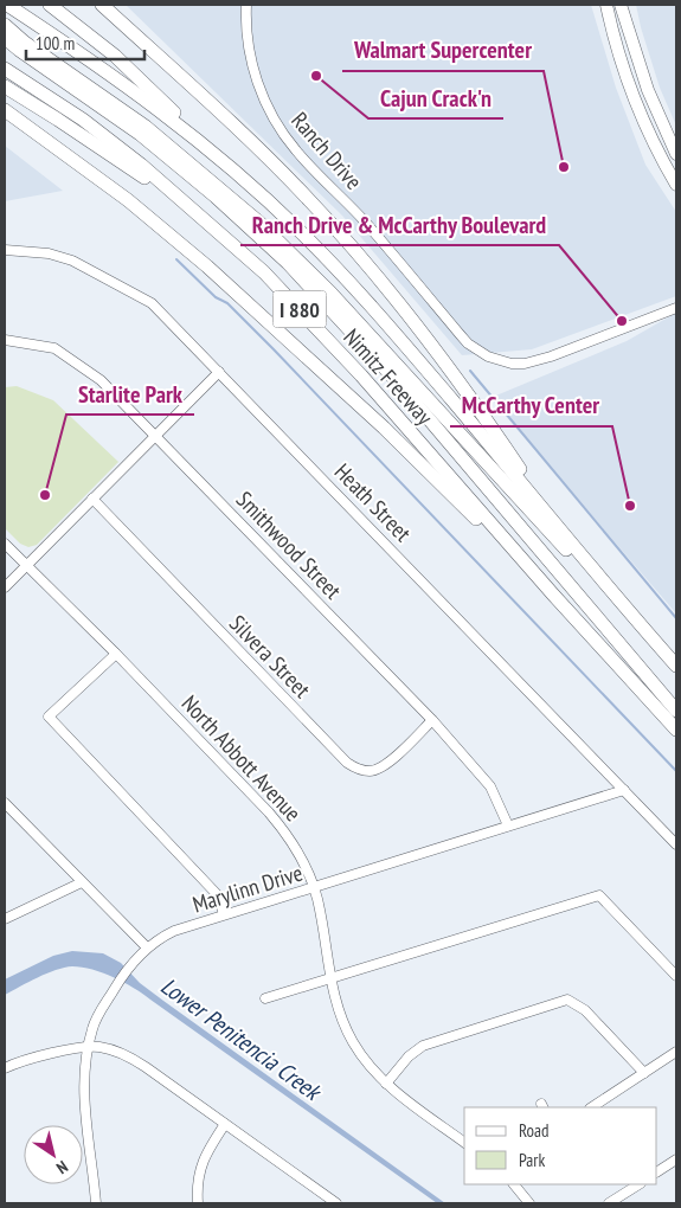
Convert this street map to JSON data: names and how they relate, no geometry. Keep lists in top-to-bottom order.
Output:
{
  "streets": {
    "highway": ["I 880", "Nimitz Freeway"],
    "street": [
      "Ranch Drive",
      "Heath Street",
      "Smithwood Street",
      "Silvera Street",
      "North Abbott Avenue",
      "Marylinn Drive"
    ]
  },
  "crossings": [
    ["Heath Street", "Marylinn Drive"],
    ["Smithwood Street", "Silvera Street"],
    ["Smithwood Street", "Marylinn Drive"],
    ["North Abbott Avenue", "Marylinn Drive"]
  ],
  "water": ["Lower Penitencia Creek"],
  "places": [
    "Cajun Crack'n",
    "Walmart Supercenter",
    "Ranch Drive & McCarthy Boulevard",
    "Starlite Park",
    "McCarthy Center"
  ],
  "legend": ["Road", "Park"],
  "scale_bar": "100 m",
  "north": "bottom right"
}
